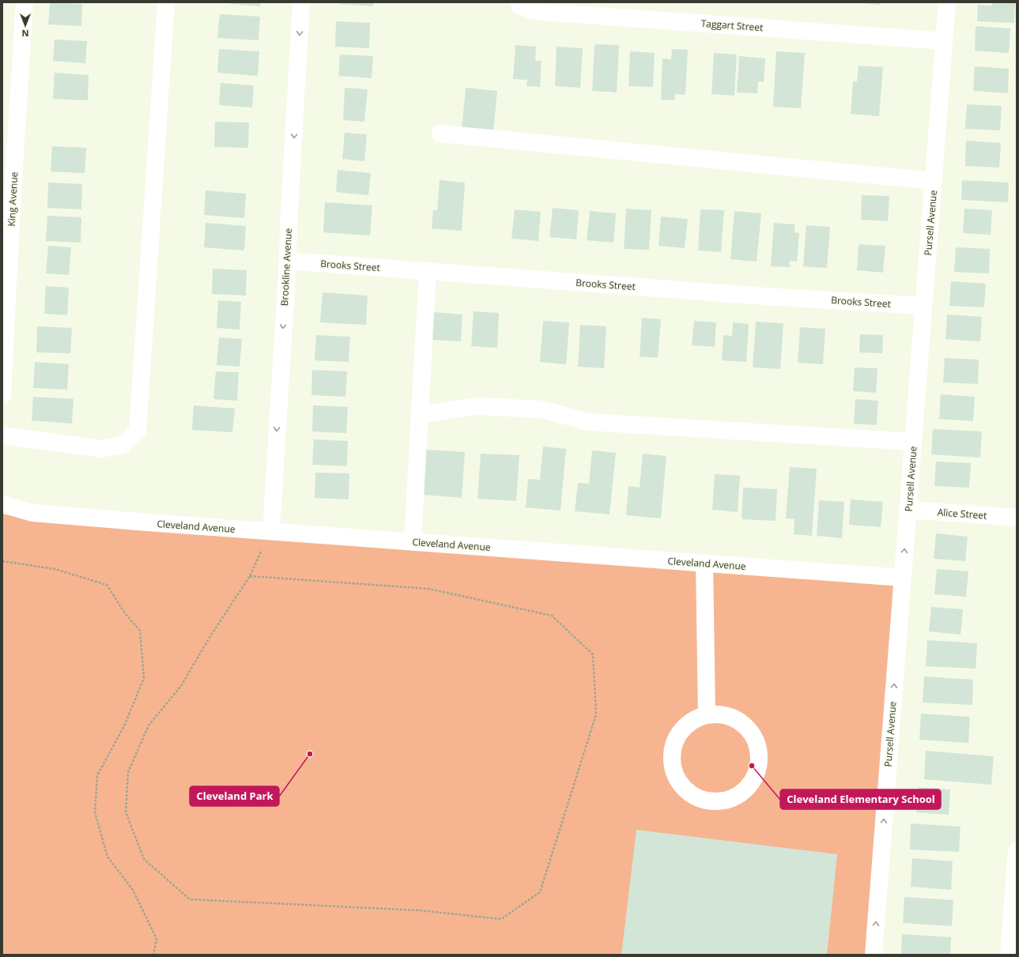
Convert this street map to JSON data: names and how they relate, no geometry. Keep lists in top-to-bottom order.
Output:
{
  "streets": {
    "street": [
      "Taggart Street",
      "King Avenue",
      "Pursell Avenue",
      "Brooks Street",
      "Brookline Avenue",
      "Alice Street",
      "Cleveland Avenue"
    ]
  },
  "crossings": [
    ["Taggart Street", "Pursell Avenue"],
    ["Pursell Avenue", "Brooks Street"],
    ["Pursell Avenue", "Alice Street"],
    ["Pursell Avenue", "Cleveland Avenue"],
    ["Brooks Street", "Brookline Avenue"],
    ["Brookline Avenue", "Cleveland Avenue"]
  ],
  "one_way": ["Pursell Avenue"],
  "places": ["Cleveland Park", "Cleveland Elementary School"],
  "north": "bottom"
}
